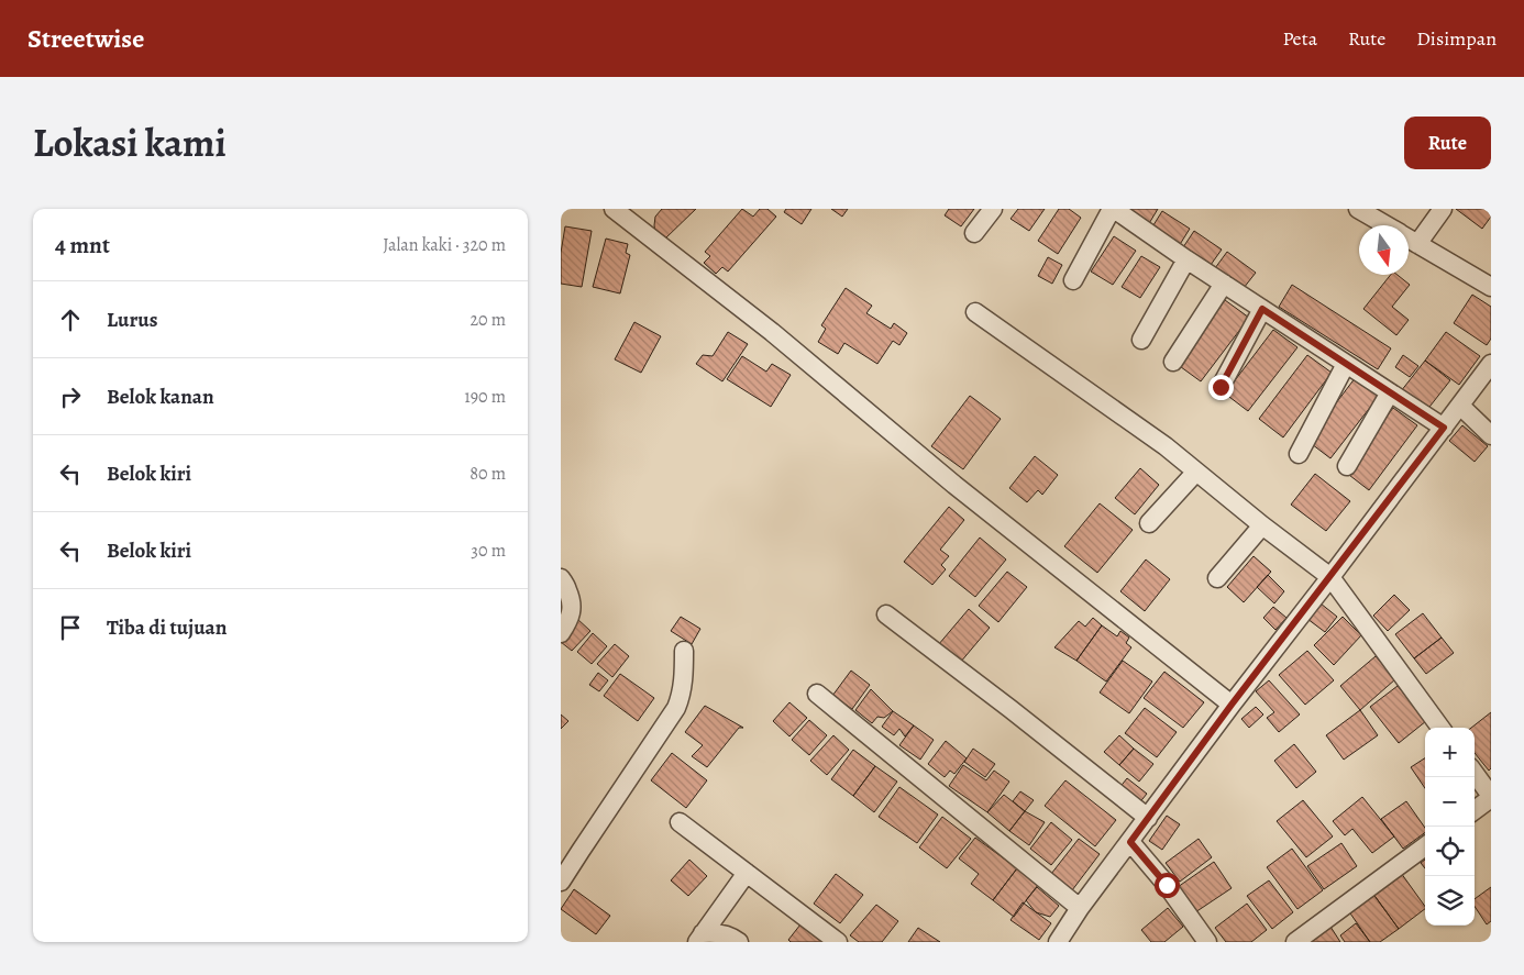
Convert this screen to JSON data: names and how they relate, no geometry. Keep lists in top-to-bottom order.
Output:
{
  "north": "bottom",
  "page": {
    "header": "Streetwise",
    "nav": ["Peta", "Rute", "Disimpan"],
    "title": "Lokasi kami",
    "buttons": "Rute",
    "heading": ["4 mnt", "Jalan kaki · 320 m"],
    "list": [
      ["Lurus", "20 m"],
      ["Belok kanan", "190 m"],
      ["Belok kiri", "80 m"],
      ["Belok kiri", "30 m"],
      "Tiba di tujuan"
    ],
    "map_buttons": ["+", "−"]
  }
}
